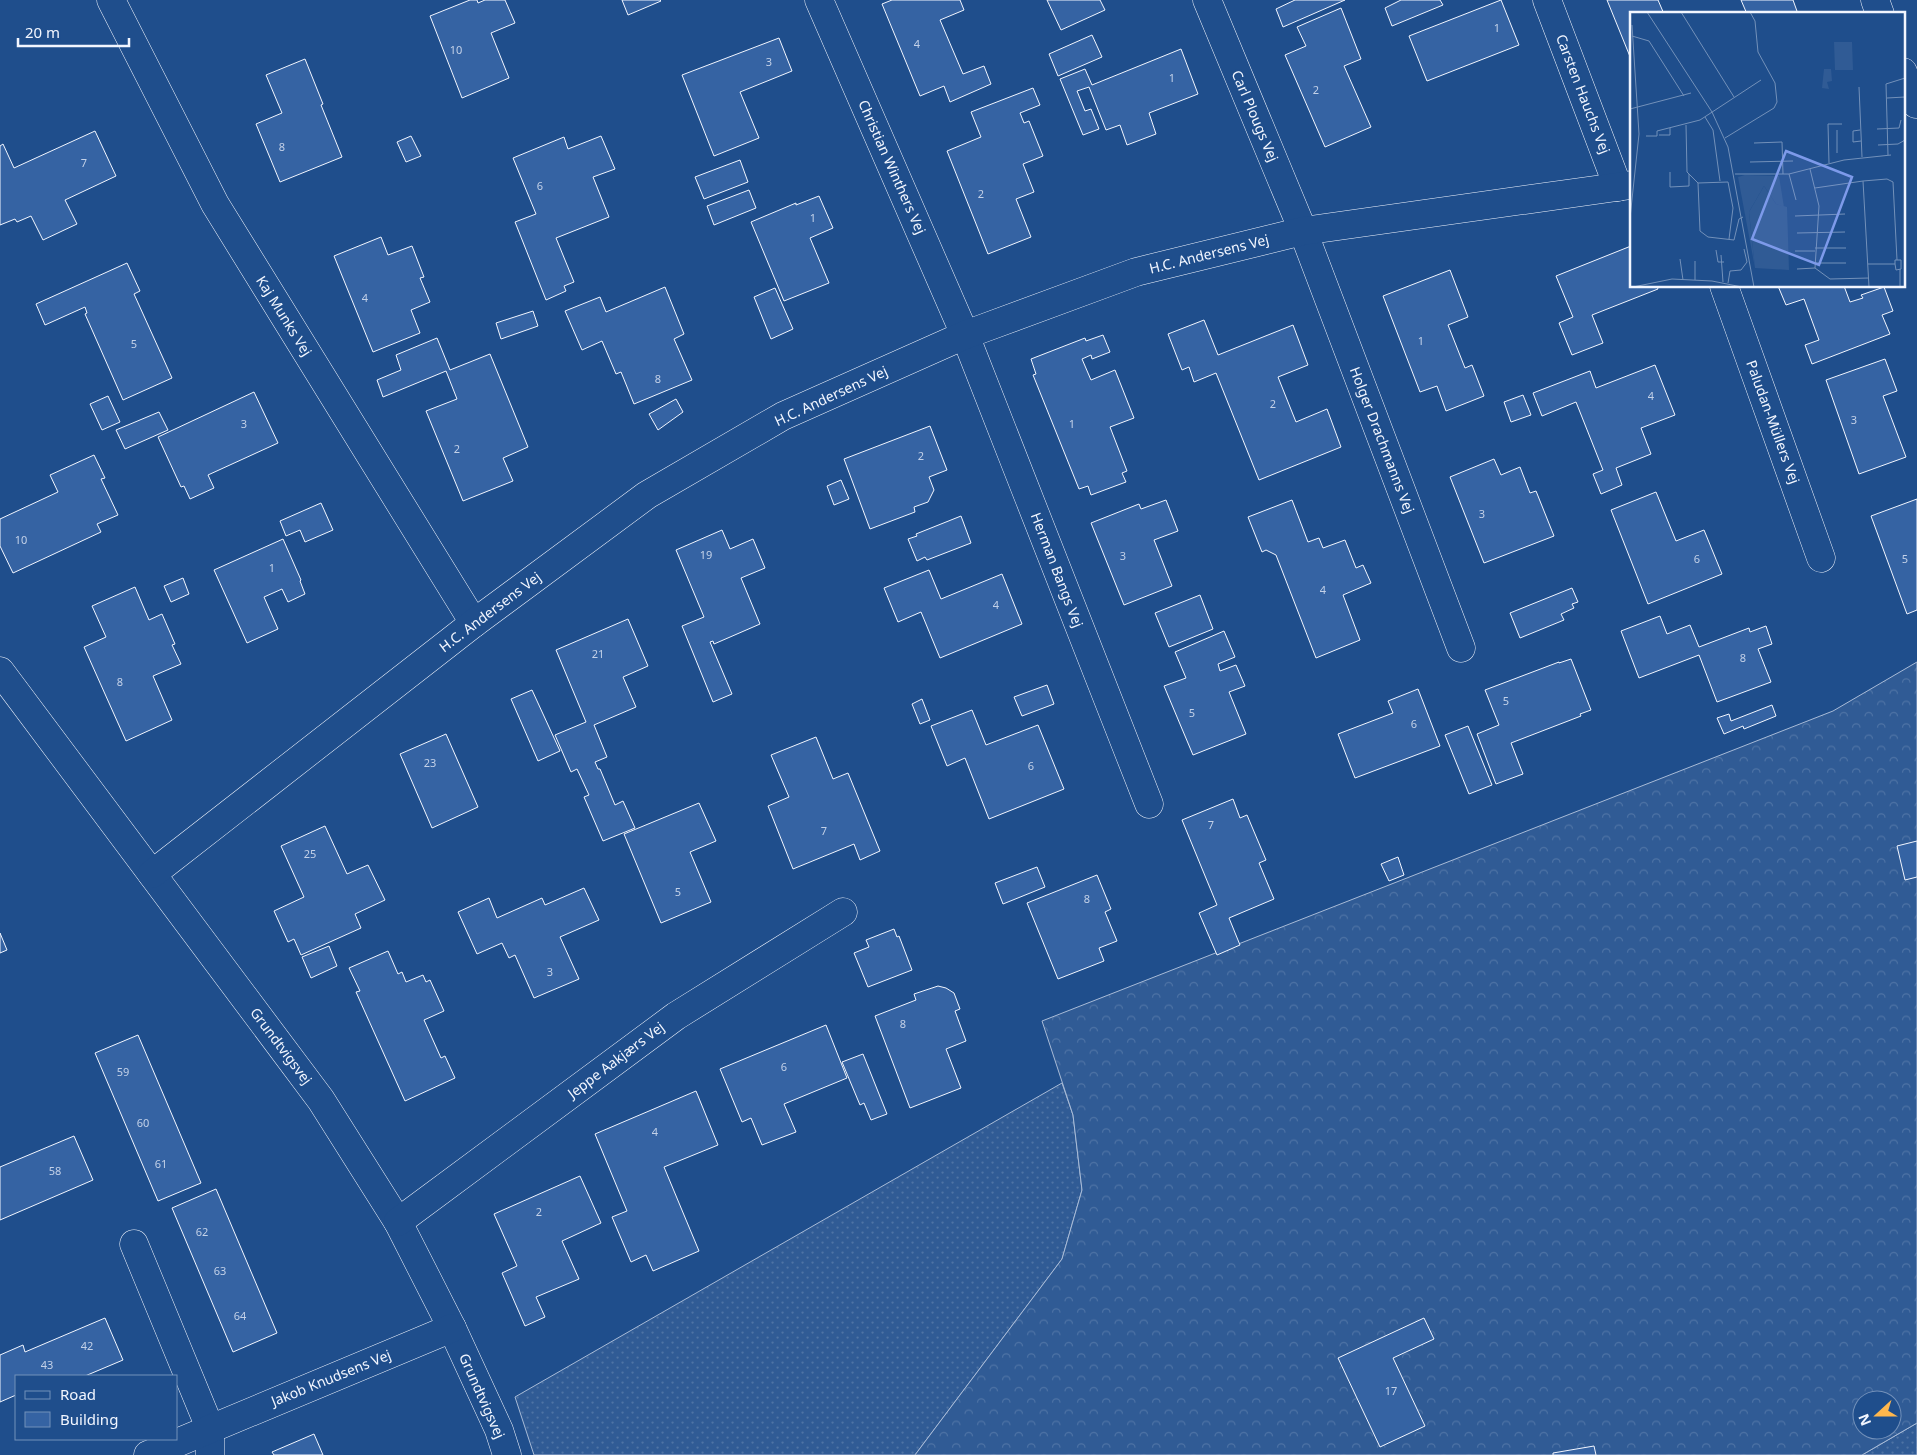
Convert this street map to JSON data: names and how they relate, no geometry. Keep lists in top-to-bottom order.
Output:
{
  "streets": {
    "street": [
      "Carsten Hauchs Vej",
      "Carl Plougs Vej",
      "Christian Winthers Vej",
      "H.C. Andersens Vej",
      "Kaj Munks Vej",
      "Paludan-Müllers Vej",
      "Holger Drachmanns Vej",
      "Herman Bangs Vej",
      "Grundtvigsvej",
      "Jeppe Aakjærs Vej",
      "Jakob Knudsens Vej"
    ]
  },
  "crossings": [
    ["Carsten Hauchs Vej", "H.C. Andersens Vej"],
    ["Carl Plougs Vej", "H.C. Andersens Vej"],
    ["Carl Plougs Vej", "Holger Drachmanns Vej"],
    ["Christian Winthers Vej", "H.C. Andersens Vej"],
    ["Christian Winthers Vej", "Herman Bangs Vej"],
    ["H.C. Andersens Vej", "Kaj Munks Vej"],
    ["H.C. Andersens Vej", "Holger Drachmanns Vej"],
    ["H.C. Andersens Vej", "Herman Bangs Vej"],
    ["H.C. Andersens Vej", "Grundtvigsvej"],
    ["Grundtvigsvej", "Jeppe Aakjærs Vej"],
    ["Grundtvigsvej", "Jakob Knudsens Vej"]
  ],
  "house_numbers": [
    "1",
    "4",
    "10",
    "3",
    "1",
    "2",
    "8",
    "7",
    "6",
    "2",
    "1",
    "4",
    "1",
    "5",
    "8",
    "4",
    "2",
    "3",
    "3",
    "1",
    "2",
    "2",
    "3",
    "10",
    "19",
    "3",
    "6",
    "5",
    "1",
    "4",
    "4",
    "21",
    "8",
    "8",
    "5",
    "5",
    "6",
    "23",
    "6",
    "7",
    "7",
    "25",
    "5",
    "8",
    "3",
    "8",
    "6",
    "59",
    "60",
    "4",
    "61",
    "58",
    "2",
    "62",
    "63",
    "64",
    "42",
    "43",
    "17"
  ],
  "legend": ["Road", "Building"],
  "scale_bar": "20 m",
  "north": "left"
}
